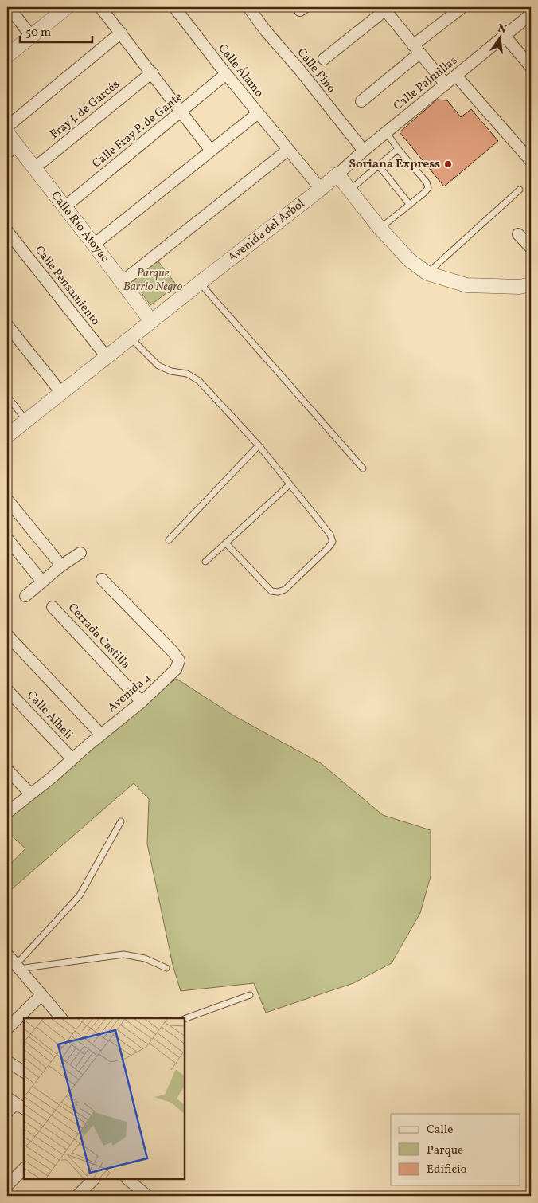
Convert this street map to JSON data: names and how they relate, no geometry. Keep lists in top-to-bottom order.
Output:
{
  "streets": {
    "street": [
      "Calle Álamo",
      "Calle Pino",
      "Calle Palmillas",
      "Fray J. de Garcés",
      "Calle Fray P. de Gante",
      "Calle Río Atoyac",
      "Avenida del Árbol",
      "Calle Pensamiento",
      "Cerrada Castilla",
      "Avenida 4",
      "Calle Alheli"
    ]
  },
  "crossings": [
    ["Calle Álamo", "Calle Fray P. de Gante"],
    ["Calle Álamo", "Avenida del Árbol"],
    ["Calle Pino", "Calle Palmillas"],
    ["Calle Palmillas", "Avenida del Árbol"],
    ["Fray J. de Garcés", "Calle Río Atoyac"],
    ["Calle Fray P. de Gante", "Calle Río Atoyac"],
    ["Calle Río Atoyac", "Avenida del Árbol"],
    ["Avenida del Árbol", "Calle Pensamiento"],
    ["Cerrada Castilla", "Avenida 4"],
    ["Avenida 4", "Calle Alheli"]
  ],
  "parks": ["Parque Barrio Negro"],
  "places": ["Soriana Express"],
  "legend": ["Calle", "Parque", "Edificio"],
  "scale_bar": "50 m",
  "north": "top"
}
